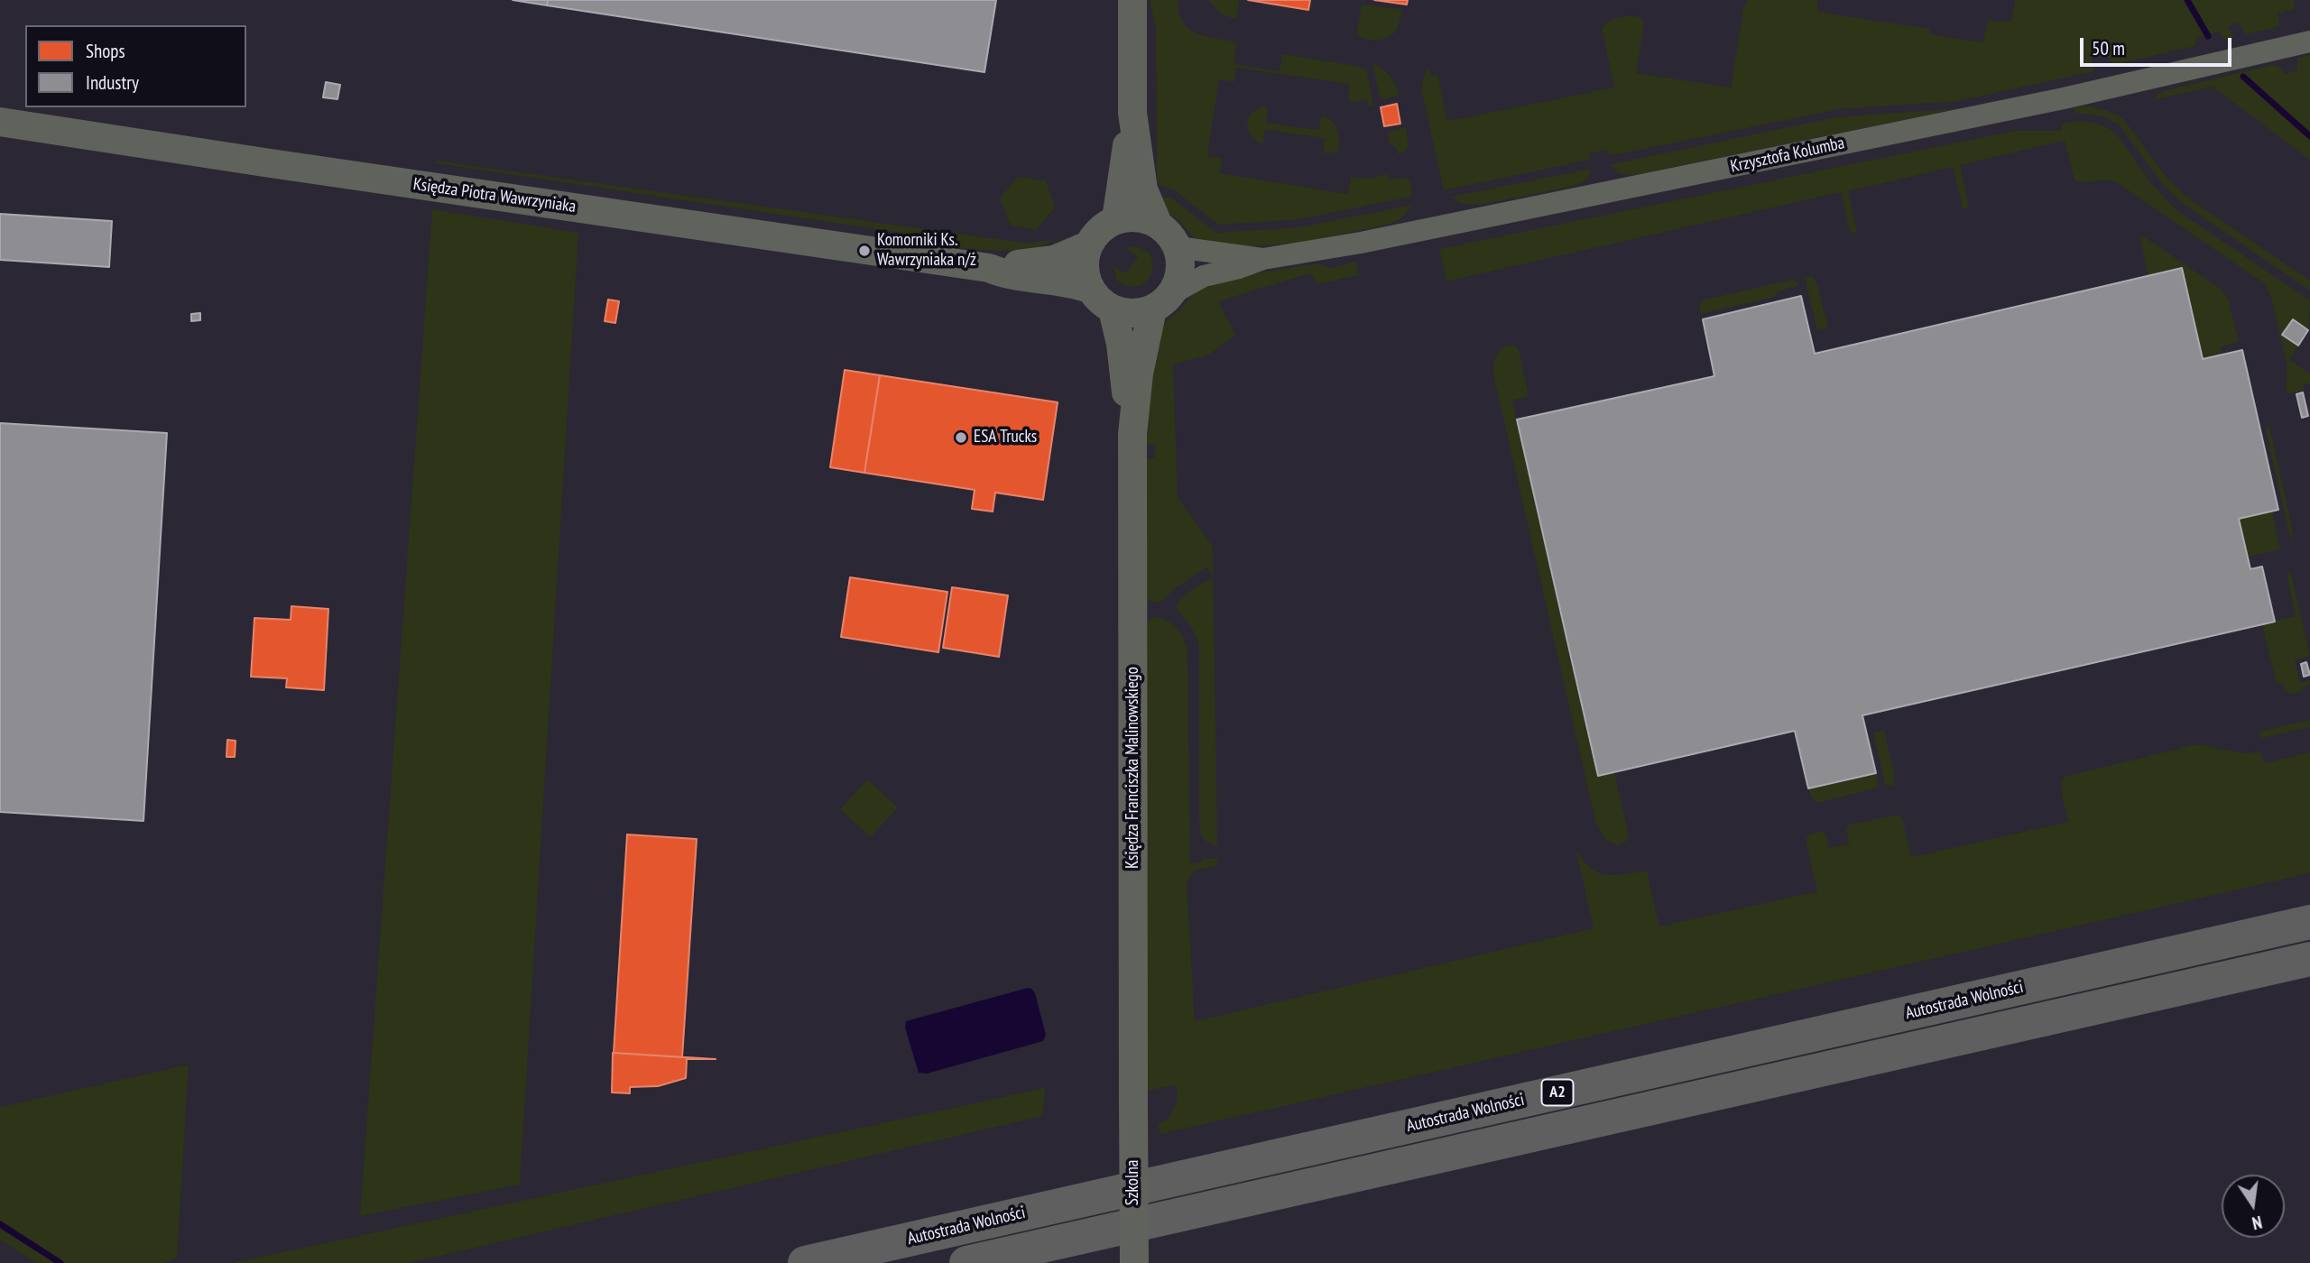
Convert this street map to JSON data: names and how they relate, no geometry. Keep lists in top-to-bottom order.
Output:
{
  "streets": {
    "highway": ["Autostrada Wolności", "A2"],
    "street": [
      "Krzysztofa Kolumba",
      "Księdza Piotra Wawrzyniaka",
      "Księdza Franciszka Malinowskiego",
      "Szkolna"
    ]
  },
  "crossings": [
    ["Krzysztofa Kolumba", "Księdza Piotra Wawrzyniaka"],
    ["Krzysztofa Kolumba", "Księdza Franciszka Malinowskiego"],
    ["Księdza Piotra Wawrzyniaka", "Księdza Franciszka Malinowskiego"],
    ["Księdza Franciszka Malinowskiego", "Szkolna"]
  ],
  "places": ["Komorniki Ks. Wawrzyniaka n/ż", "ESA Trucks"],
  "legend": ["Shops", "Industry"],
  "scale_bar": "50 m",
  "north": "bottom"
}
